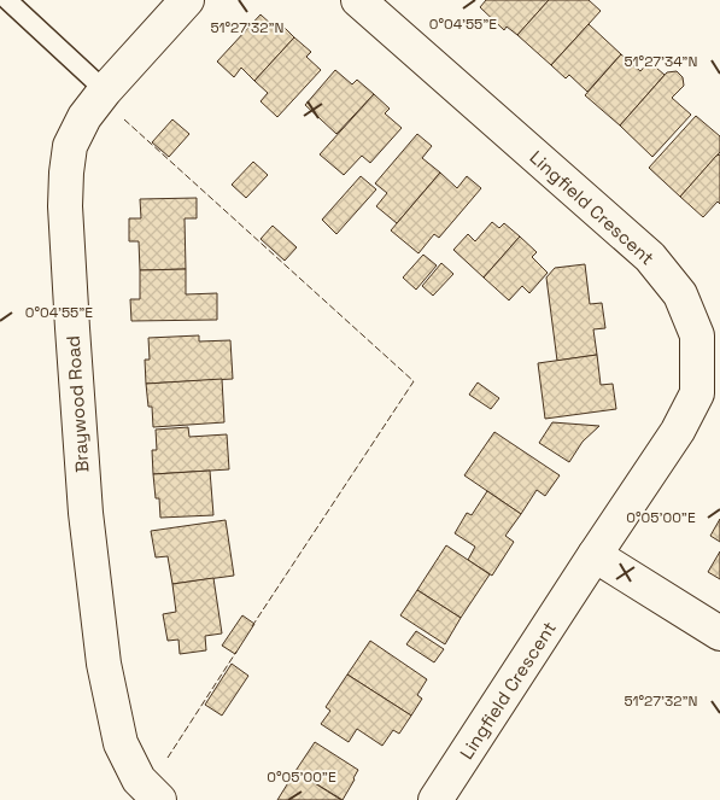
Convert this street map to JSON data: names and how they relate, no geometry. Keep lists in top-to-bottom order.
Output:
{
  "streets": {
    "street": ["Lingfield Crescent", "Braywood Road"]
  },
  "coordinates": [
    "0°04'55\"E",
    "51°27'32\"N",
    "51°27'34\"N",
    "0°05'00\"E"
  ]
}
